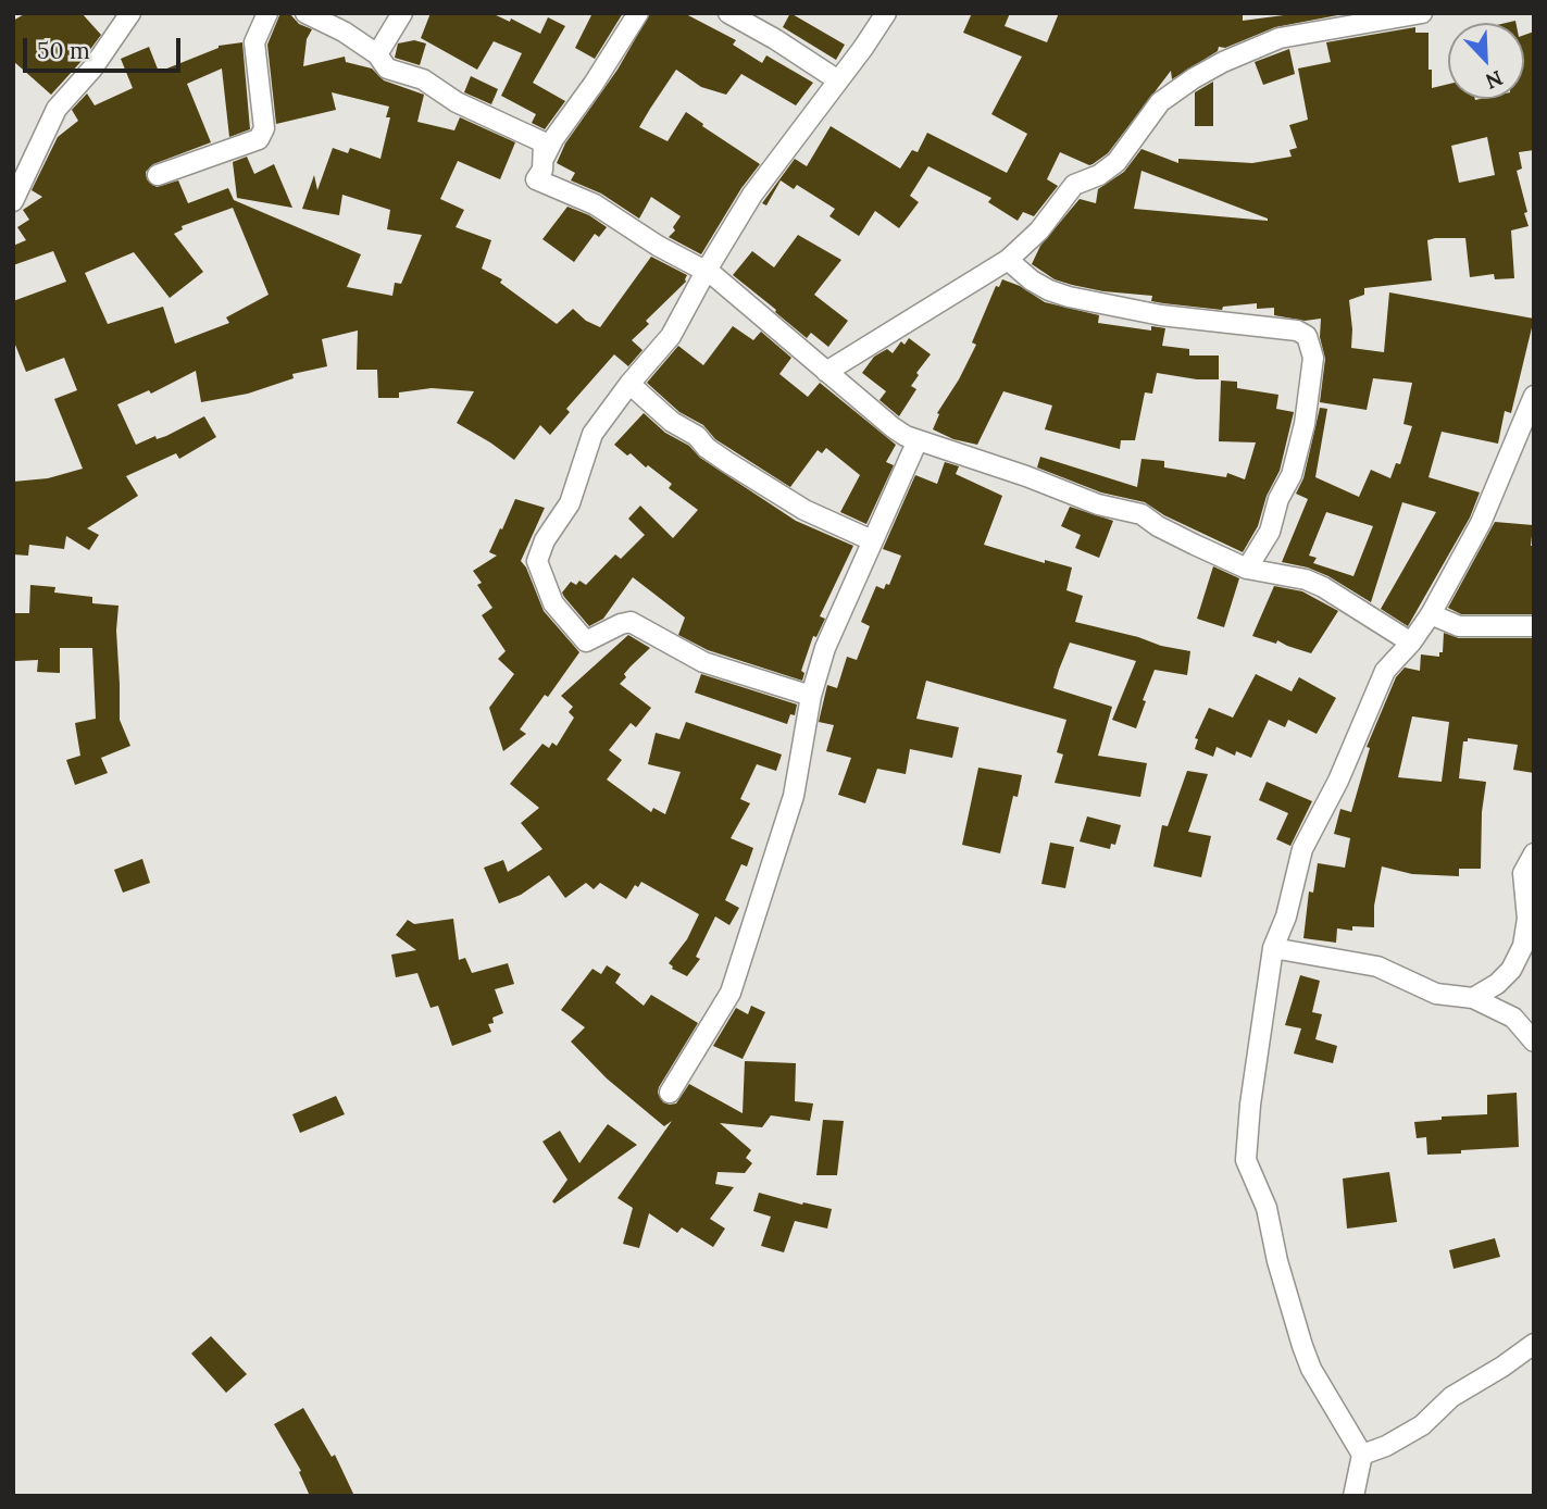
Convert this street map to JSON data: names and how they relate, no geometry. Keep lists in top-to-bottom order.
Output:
{
  "scale_bar": "50 m",
  "north": "bottom right"
}
